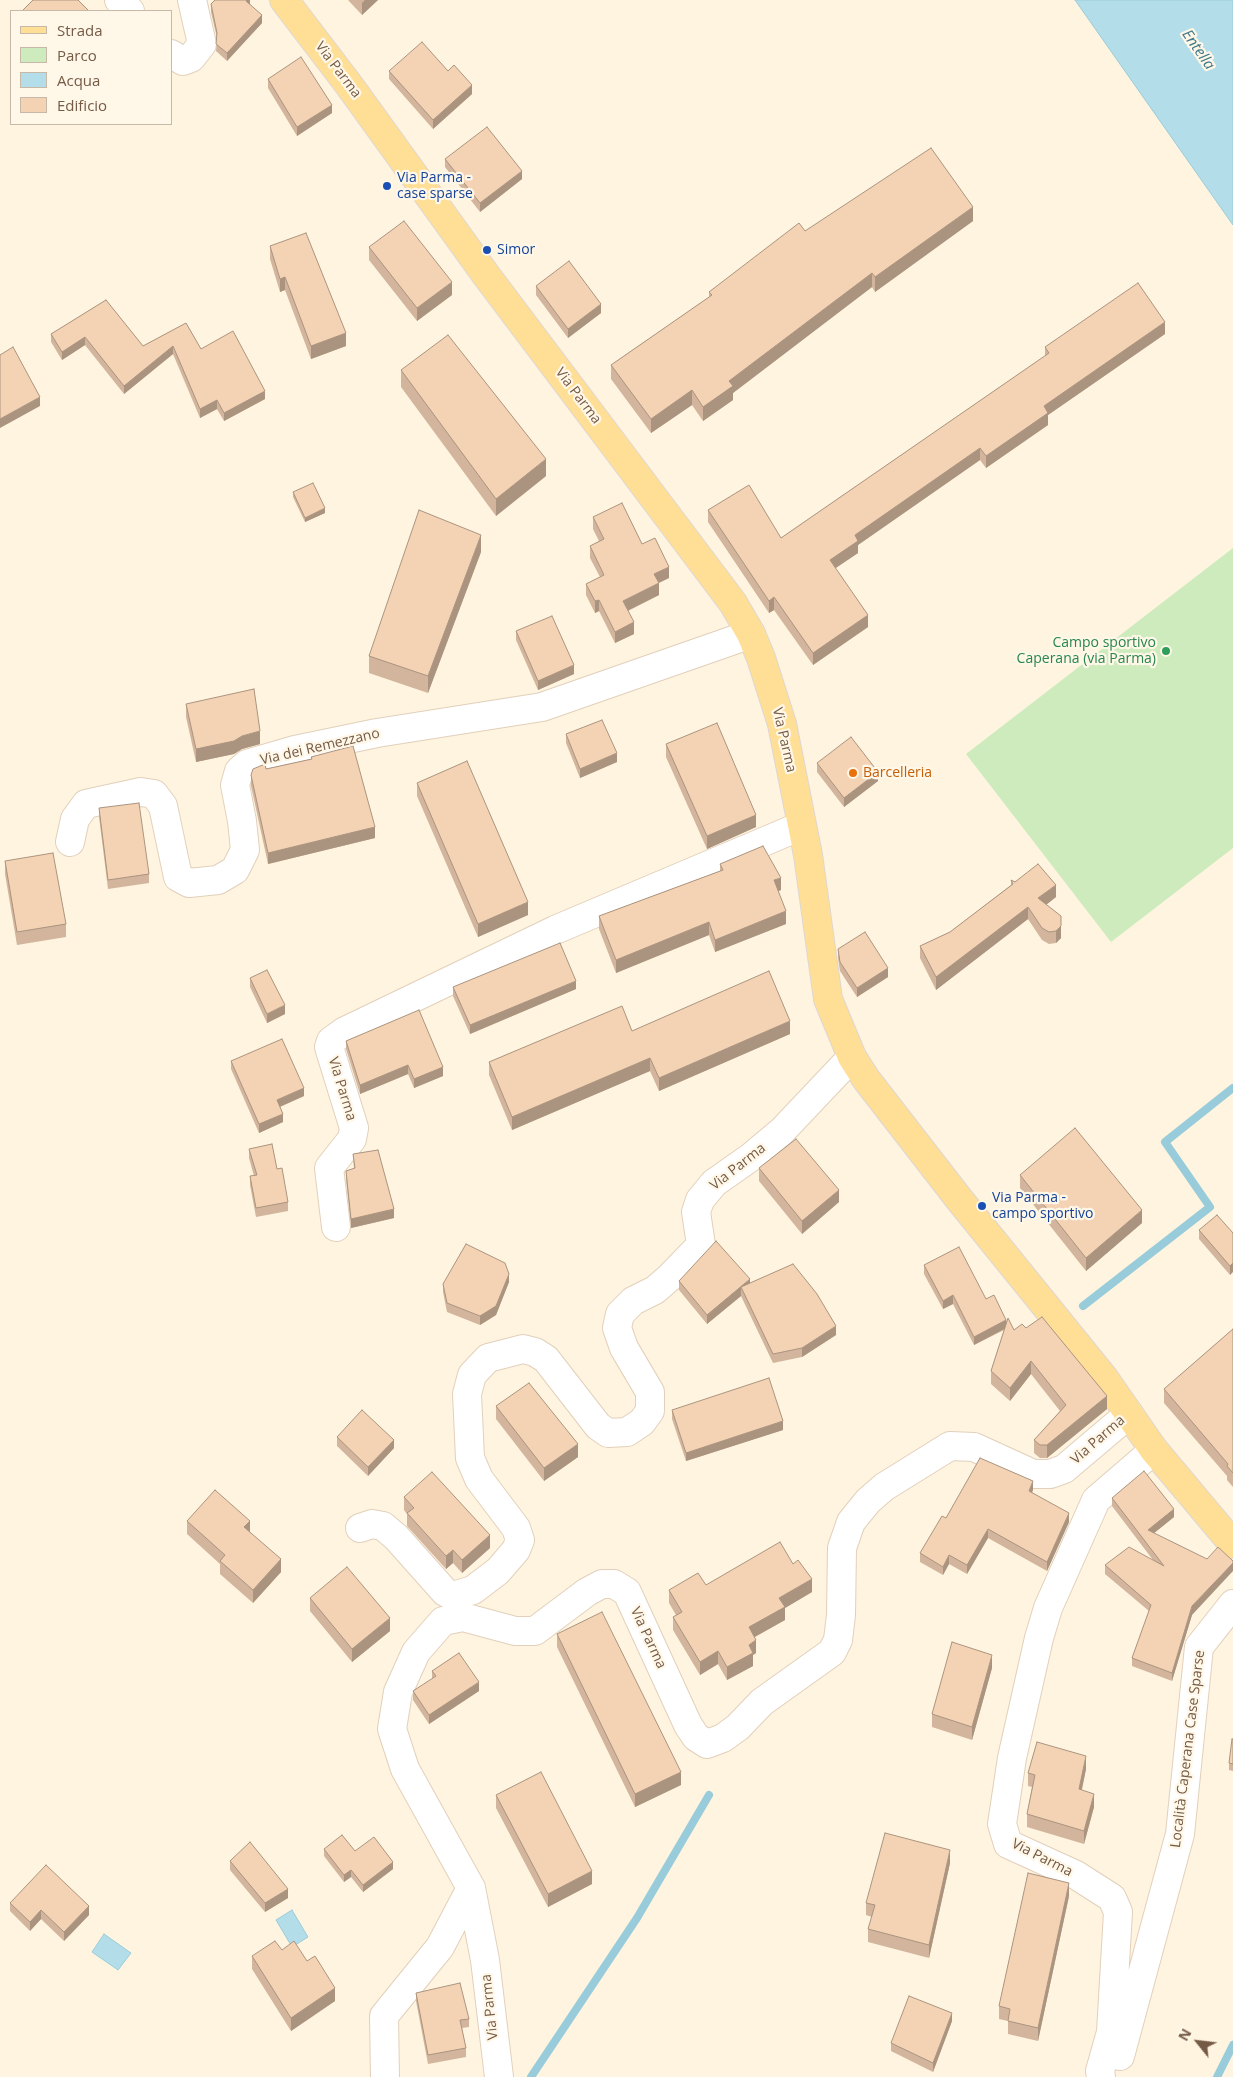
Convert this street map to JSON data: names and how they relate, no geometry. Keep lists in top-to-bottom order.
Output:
{
  "streets": {
    "main road": ["Via Parma"],
    "street": ["Via dei Remezzano", "Località Caperana Case Sparse"]
  },
  "crossings": [
    ["Via Parma", "Via dei Remezzano"]
  ],
  "water": ["Entella"],
  "places": [
    "Via Parma - case sparse",
    "Simor",
    "Campo sportivo Caperana (via Parma)",
    "Barcelleria",
    "Via Parma - campo sportivo"
  ],
  "legend": [
    "Strada",
    "Parco",
    "Acqua",
    "Edificio"
  ],
  "north": "top left"
}
